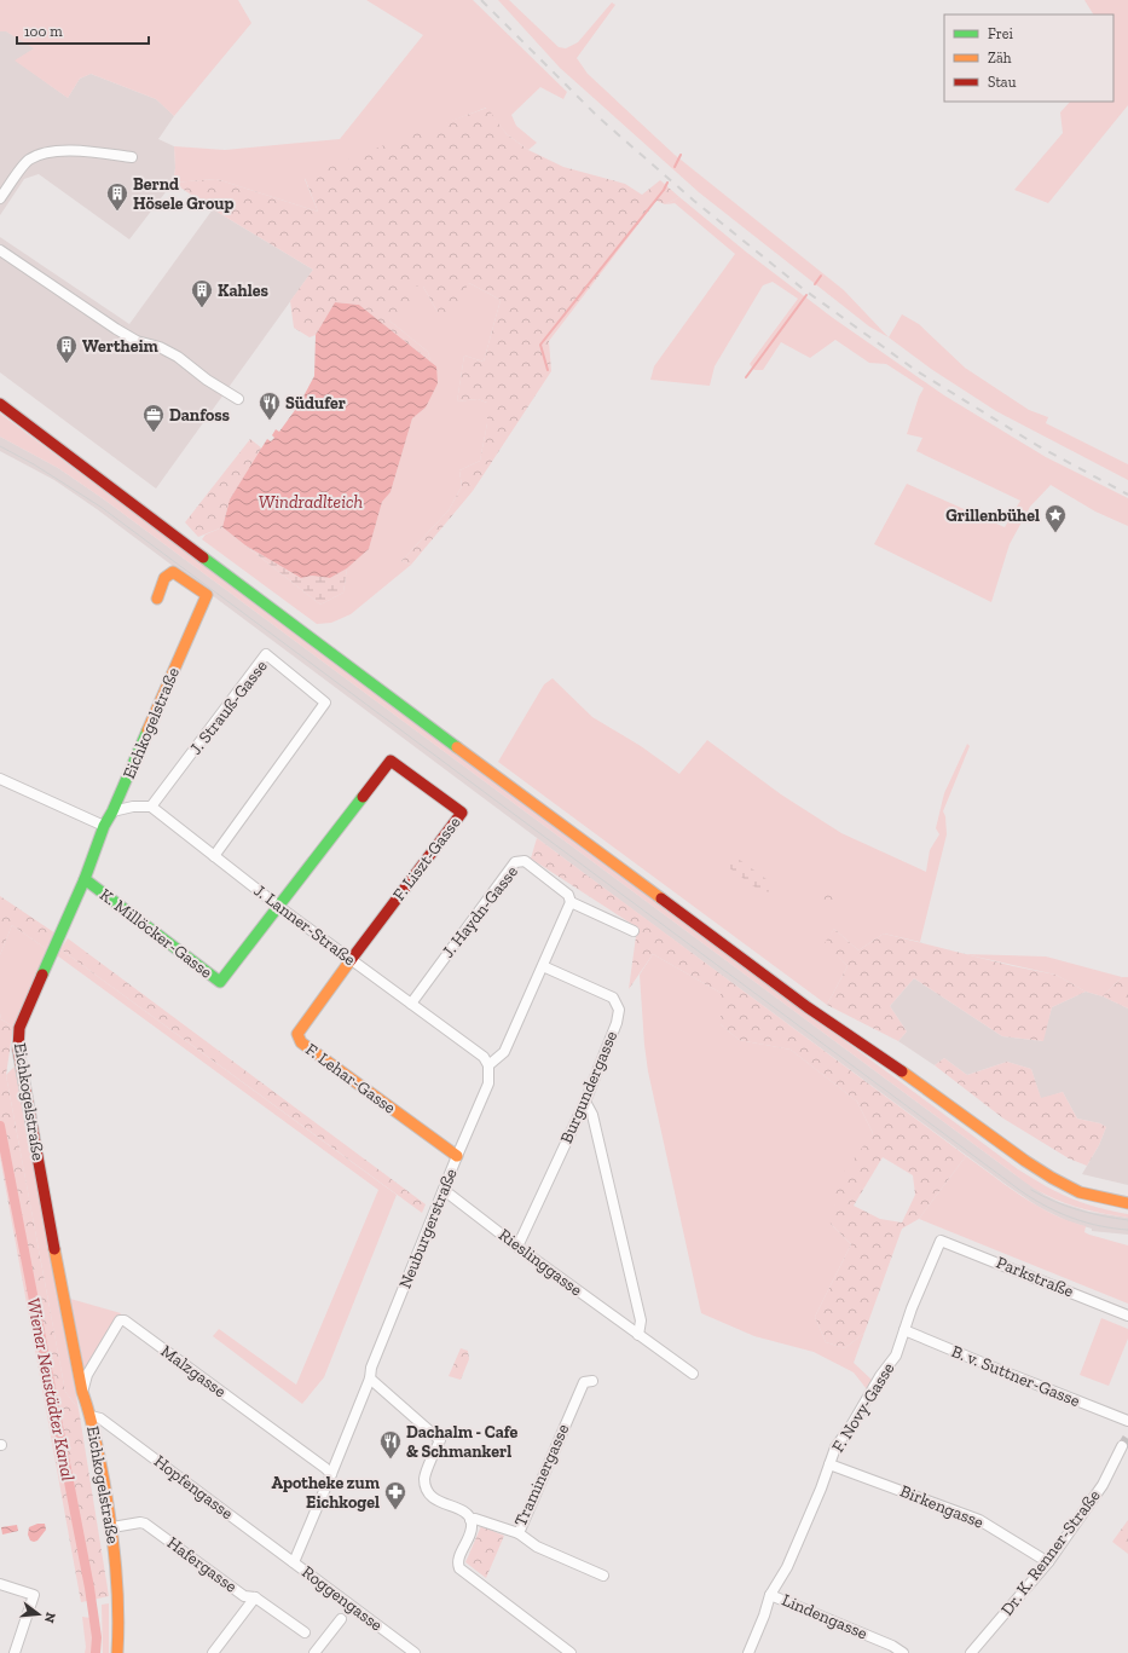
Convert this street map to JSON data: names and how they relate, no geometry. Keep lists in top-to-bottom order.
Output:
{
  "streets": {
    "street": [
      "J. Strauß-Gasse",
      "Eichkogelstraße",
      "F. Liszt-Gasse",
      "J. Haydn-Gasse",
      "J. Lanner-Straße",
      "K. Millöcker-Gasse",
      "F. Lehar-Gasse",
      "Burgundergasse",
      "Neuburgerstraße",
      "Rieslinggasse",
      "Parkstraße",
      "Malzgasse",
      "B. v. Suttner-Gasse",
      "F. Novy-Gasse",
      "Traminergasse",
      "Hopfengasse",
      "Birkengasse",
      "Dr. K. Renner-Straße",
      "Hafergasse",
      "Roggengasse",
      "Lindengasse"
    ]
  },
  "crossings": [
    ["J. Strauß-Gasse", "J. Lanner-Straße"],
    ["Eichkogelstraße", "K. Millöcker-Gasse"],
    ["Eichkogelstraße", "Malzgasse"],
    ["Eichkogelstraße", "Hopfengasse"],
    ["Eichkogelstraße", "Hafergasse"],
    ["F. Liszt-Gasse", "J. Lanner-Straße"],
    ["F. Liszt-Gasse", "K. Millöcker-Gasse"],
    ["F. Liszt-Gasse", "F. Lehar-Gasse"],
    ["J. Haydn-Gasse", "J. Lanner-Straße"],
    ["J. Lanner-Straße", "K. Millöcker-Gasse"],
    ["J. Lanner-Straße", "F. Lehar-Gasse"],
    ["J. Lanner-Straße", "Neuburgerstraße"],
    ["F. Lehar-Gasse", "Neuburgerstraße"],
    ["Burgundergasse", "Rieslinggasse"],
    ["Neuburgerstraße", "Rieslinggasse"],
    ["Neuburgerstraße", "Malzgasse"],
    ["Neuburgerstraße", "Hopfengasse"],
    ["Neuburgerstraße", "Roggengasse"],
    ["Parkstraße", "F. Novy-Gasse"],
    ["B. v. Suttner-Gasse", "F. Novy-Gasse"],
    ["F. Novy-Gasse", "Birkengasse"],
    ["F. Novy-Gasse", "Lindengasse"],
    ["Hopfengasse", "Roggengasse"],
    ["Birkengasse", "Dr. K. Renner-Straße"]
  ],
  "water": ["Windradlteich", "Wiener Neustädter Kanal"],
  "places": {
    "building": ["Bernd Hösele Group", "Kahles", "Wertheim"],
    "restaurant": ["Südufer", "Dachalm - Cafe & Schmankerl"],
    "office": ["Danfoss"],
    "place": ["Grillenbühel"],
    "pharmacy": ["Apotheke zum Eichkogel"]
  },
  "legend": ["Frei", "Zäh", "Stau"],
  "scale_bar": "100 m",
  "north": "right"
}
